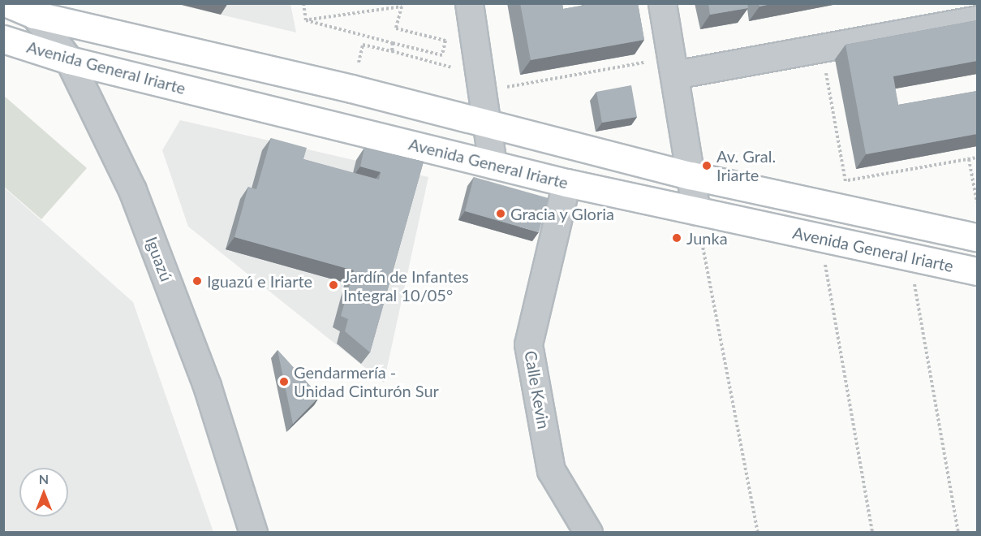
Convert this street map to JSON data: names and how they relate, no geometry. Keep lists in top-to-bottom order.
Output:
{
  "streets": {
    "main road": ["Avenida General Iriarte"],
    "street": ["Iguazú", "Calle Kevin"]
  },
  "crossings": [
    ["Avenida General Iriarte", "Iguazú"],
    ["Avenida General Iriarte", "Calle Kevin"]
  ],
  "places": [
    "Av. Gral. Iriarte",
    "Gracia y Gloria",
    "Junka",
    "Iguazú e Iriarte",
    "Jardín de Infantes Integral 10/05°",
    "Gendarmería - Unidad Cinturón Sur"
  ],
  "north": "top"
}
